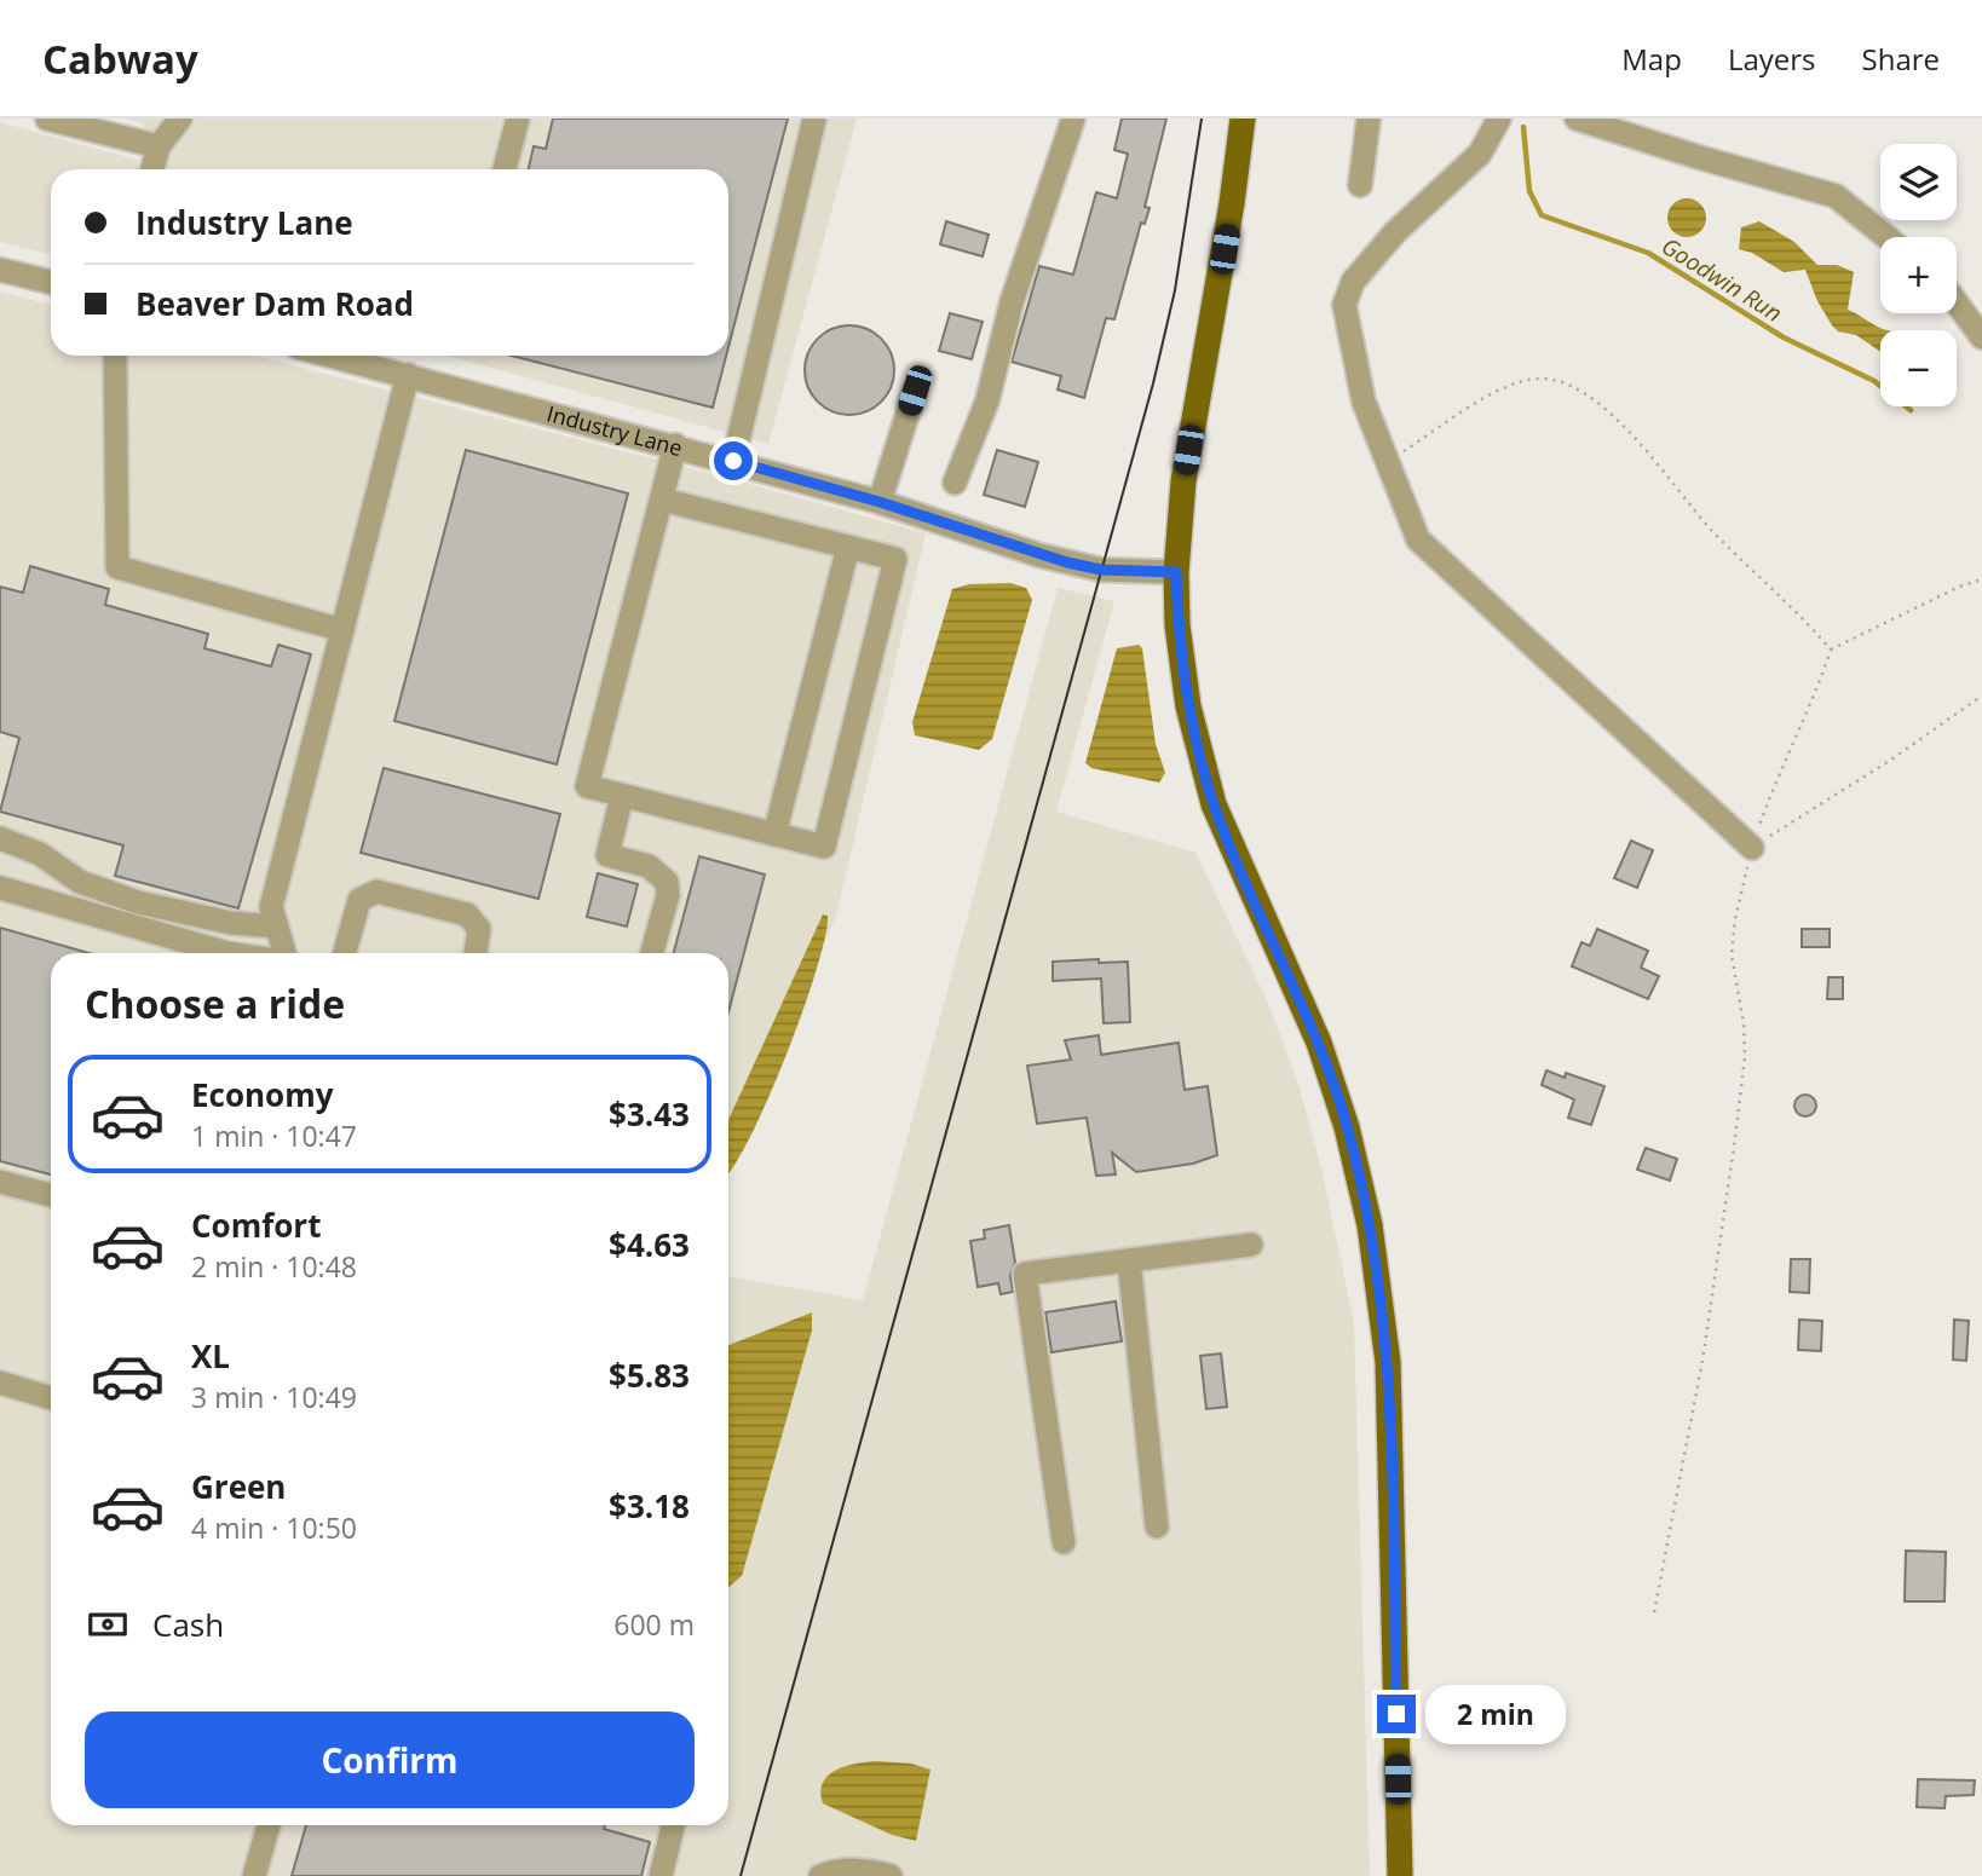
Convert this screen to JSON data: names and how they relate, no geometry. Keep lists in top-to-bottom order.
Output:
{
  "streets": {
    "street": ["Industry Lane"]
  },
  "water": ["Goodwin Run"],
  "page": {
    "header": "Cabway",
    "nav": ["Map", "Layers", "Share"],
    "map_buttons": ["+", "−"],
    "banner": ["Industry Lane", "Beaver Dam Road"],
    "heading": "Choose a ride",
    "list": [
      {
        "name": "Economy",
        "note": "1 min · 10:47",
        "value": "$3.43"
      },
      {
        "name": "Comfort",
        "note": "2 min · 10:48",
        "value": "$4.63"
      },
      {
        "name": "XL",
        "note": "3 min · 10:49",
        "value": "$5.83"
      },
      {
        "name": "Green",
        "note": "4 min · 10:50",
        "value": "$3.18"
      }
    ],
    "pay": ["Cash", "600 m"],
    "bubble": "2 min",
    "buttons": "Confirm"
  }
}
